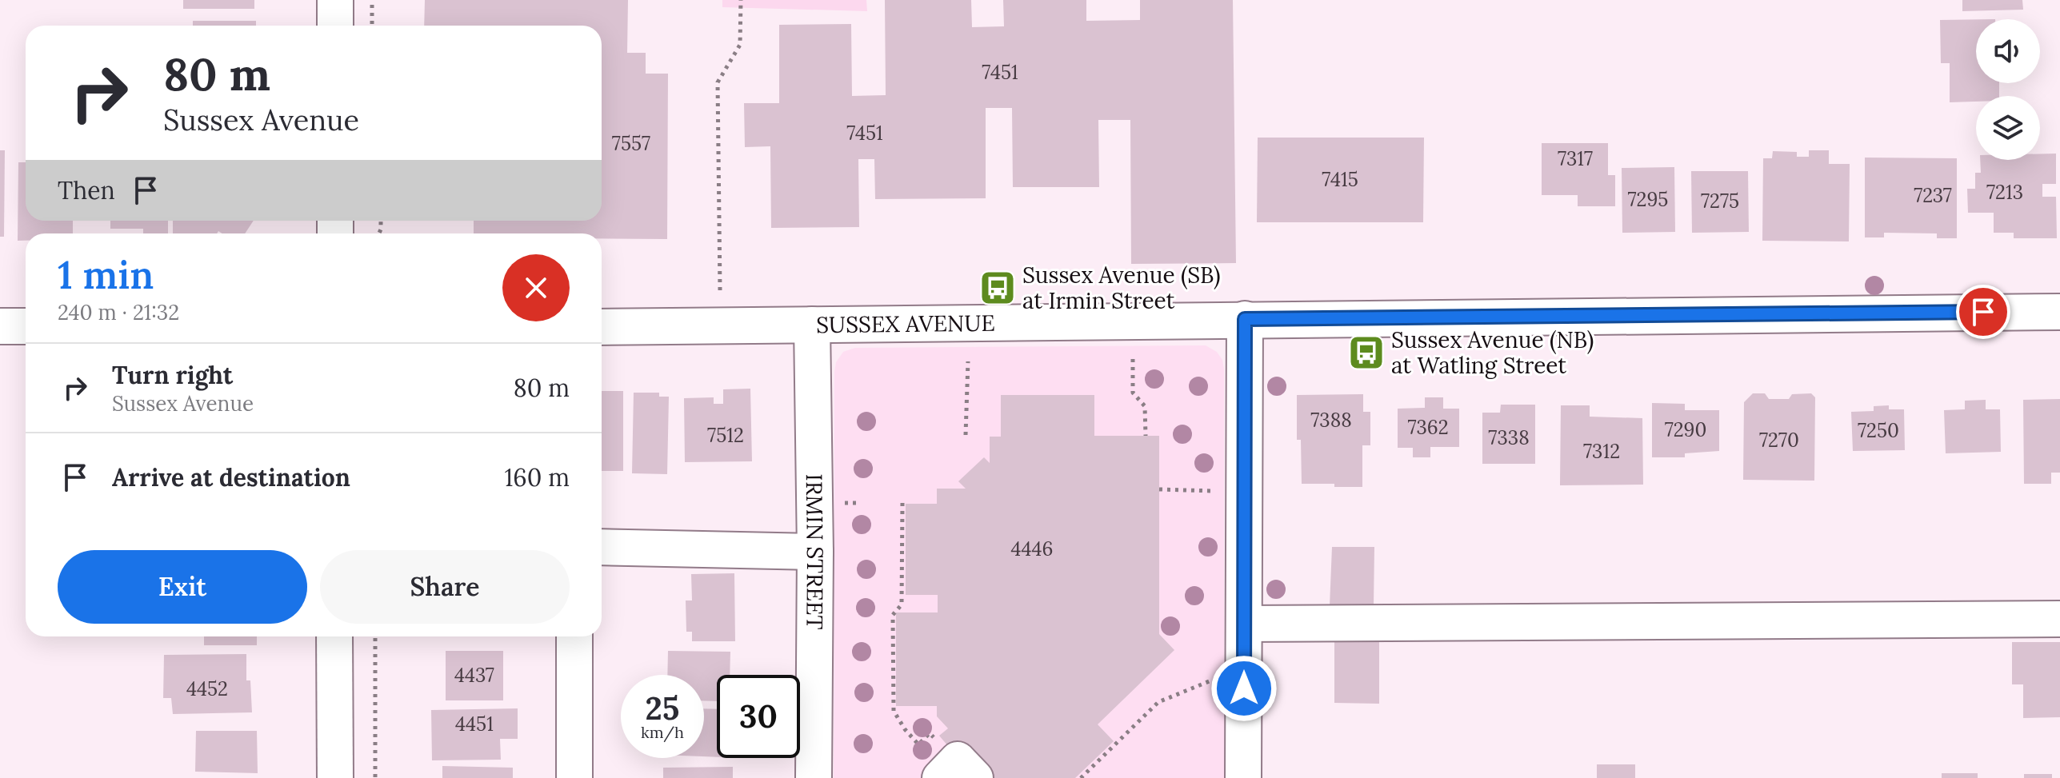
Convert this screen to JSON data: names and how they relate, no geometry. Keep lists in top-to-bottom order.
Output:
{
  "streets": {
    "street": ["SUSSEX AVENUE", "IRMIN STREET"]
  },
  "crossings": [
    ["SUSSEX AVENUE", "IRMIN STREET"]
  ],
  "places": {
    "bus stop": ["Sussex Avenue (SB) at Irmin Street", "Sussex Avenue (NB) at Watling Street"]
  },
  "house_numbers": [
    "7451",
    "7451",
    "7557",
    "7317",
    "7415",
    "7213",
    "7237",
    "7295",
    "7275",
    "7388",
    "7362",
    "7290",
    "7250",
    "7512",
    "7338",
    "7270",
    "7312",
    "4446",
    "4437",
    "4452",
    "4451"
  ],
  "page": {
    "turn": ["80 m", "Sussex Avenue"],
    "then": "Then",
    "heading": ["1 min", "240 m · 21:32"],
    "list": [
      {
        "name": "Turn right",
        "note": "Sussex Avenue",
        "value": "80 m"
      },
      {
        "name": "Arrive at destination",
        "value": "160 m"
      }
    ],
    "buttons": ["Exit", "Share"],
    "speed": "25 km/h",
    "limit": "30"
  }
}
